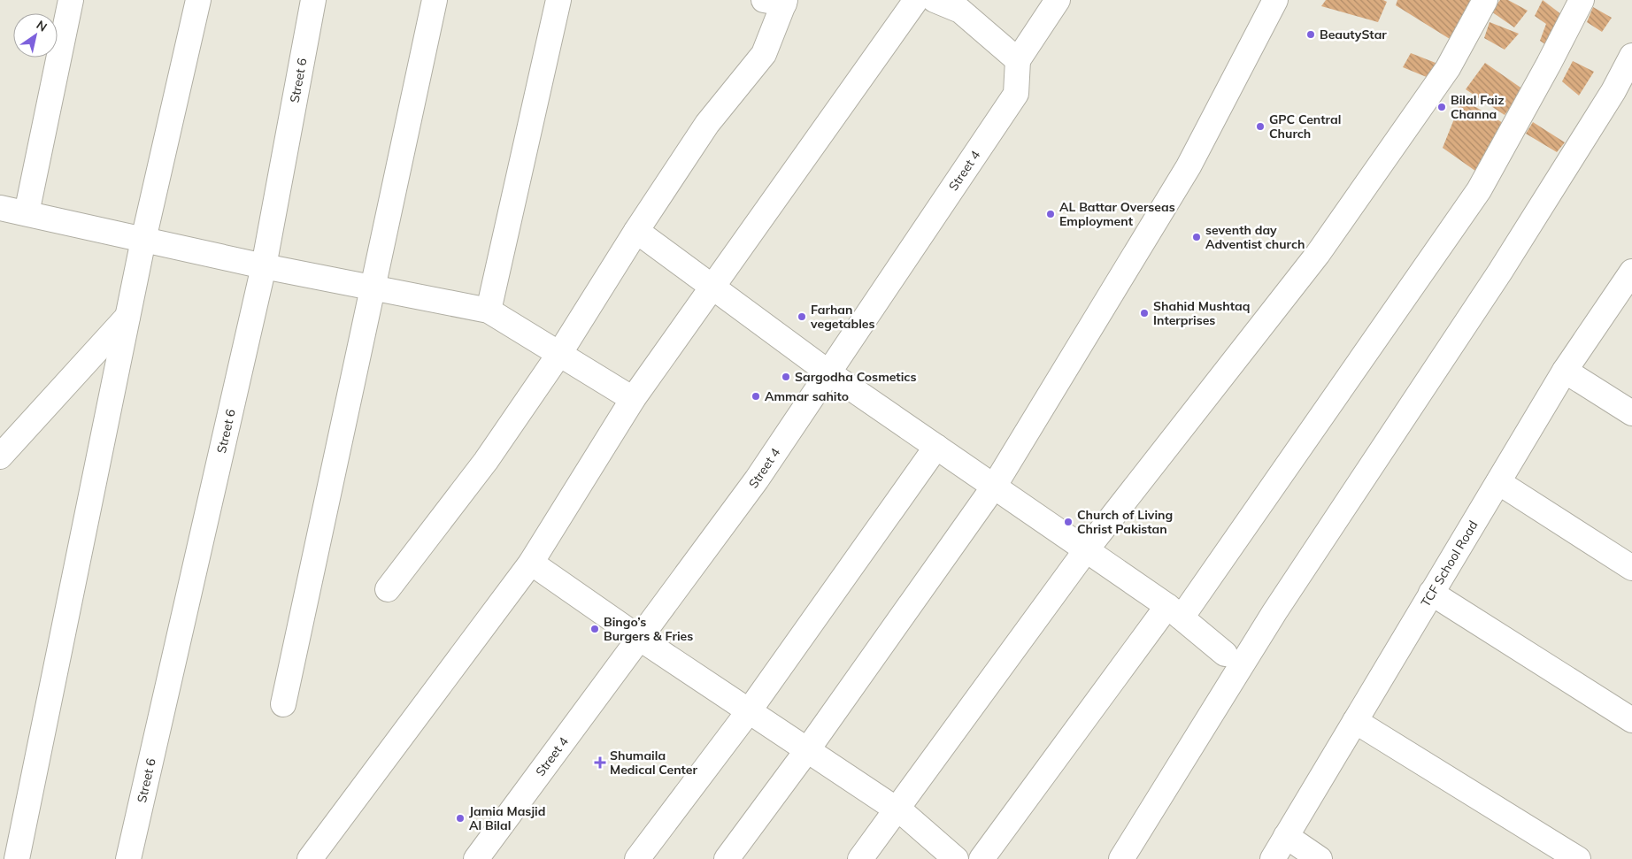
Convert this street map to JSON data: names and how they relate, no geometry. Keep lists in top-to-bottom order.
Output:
{
  "streets": {
    "street": ["Street 6", "Street 4", "TCF School Road"]
  },
  "places": {
    "other": [
      "BeautyStar",
      "Bilal Faiz Channa",
      "GPC Central Church",
      "AL Battar Overseas Employment",
      "seventh day Adventist church",
      "Shahid Mushtaq Interprises",
      "Farhan vegetables",
      "Sargodha Cosmetics",
      "Ammar sahito",
      "Church of Living Christ Pakistan",
      "Bingo’s Burgers & Fries",
      "Jamia Masjid Al Bilal"
    ],
    "health": ["Shumaila Medical Center"]
  },
  "north": "top right"
}
